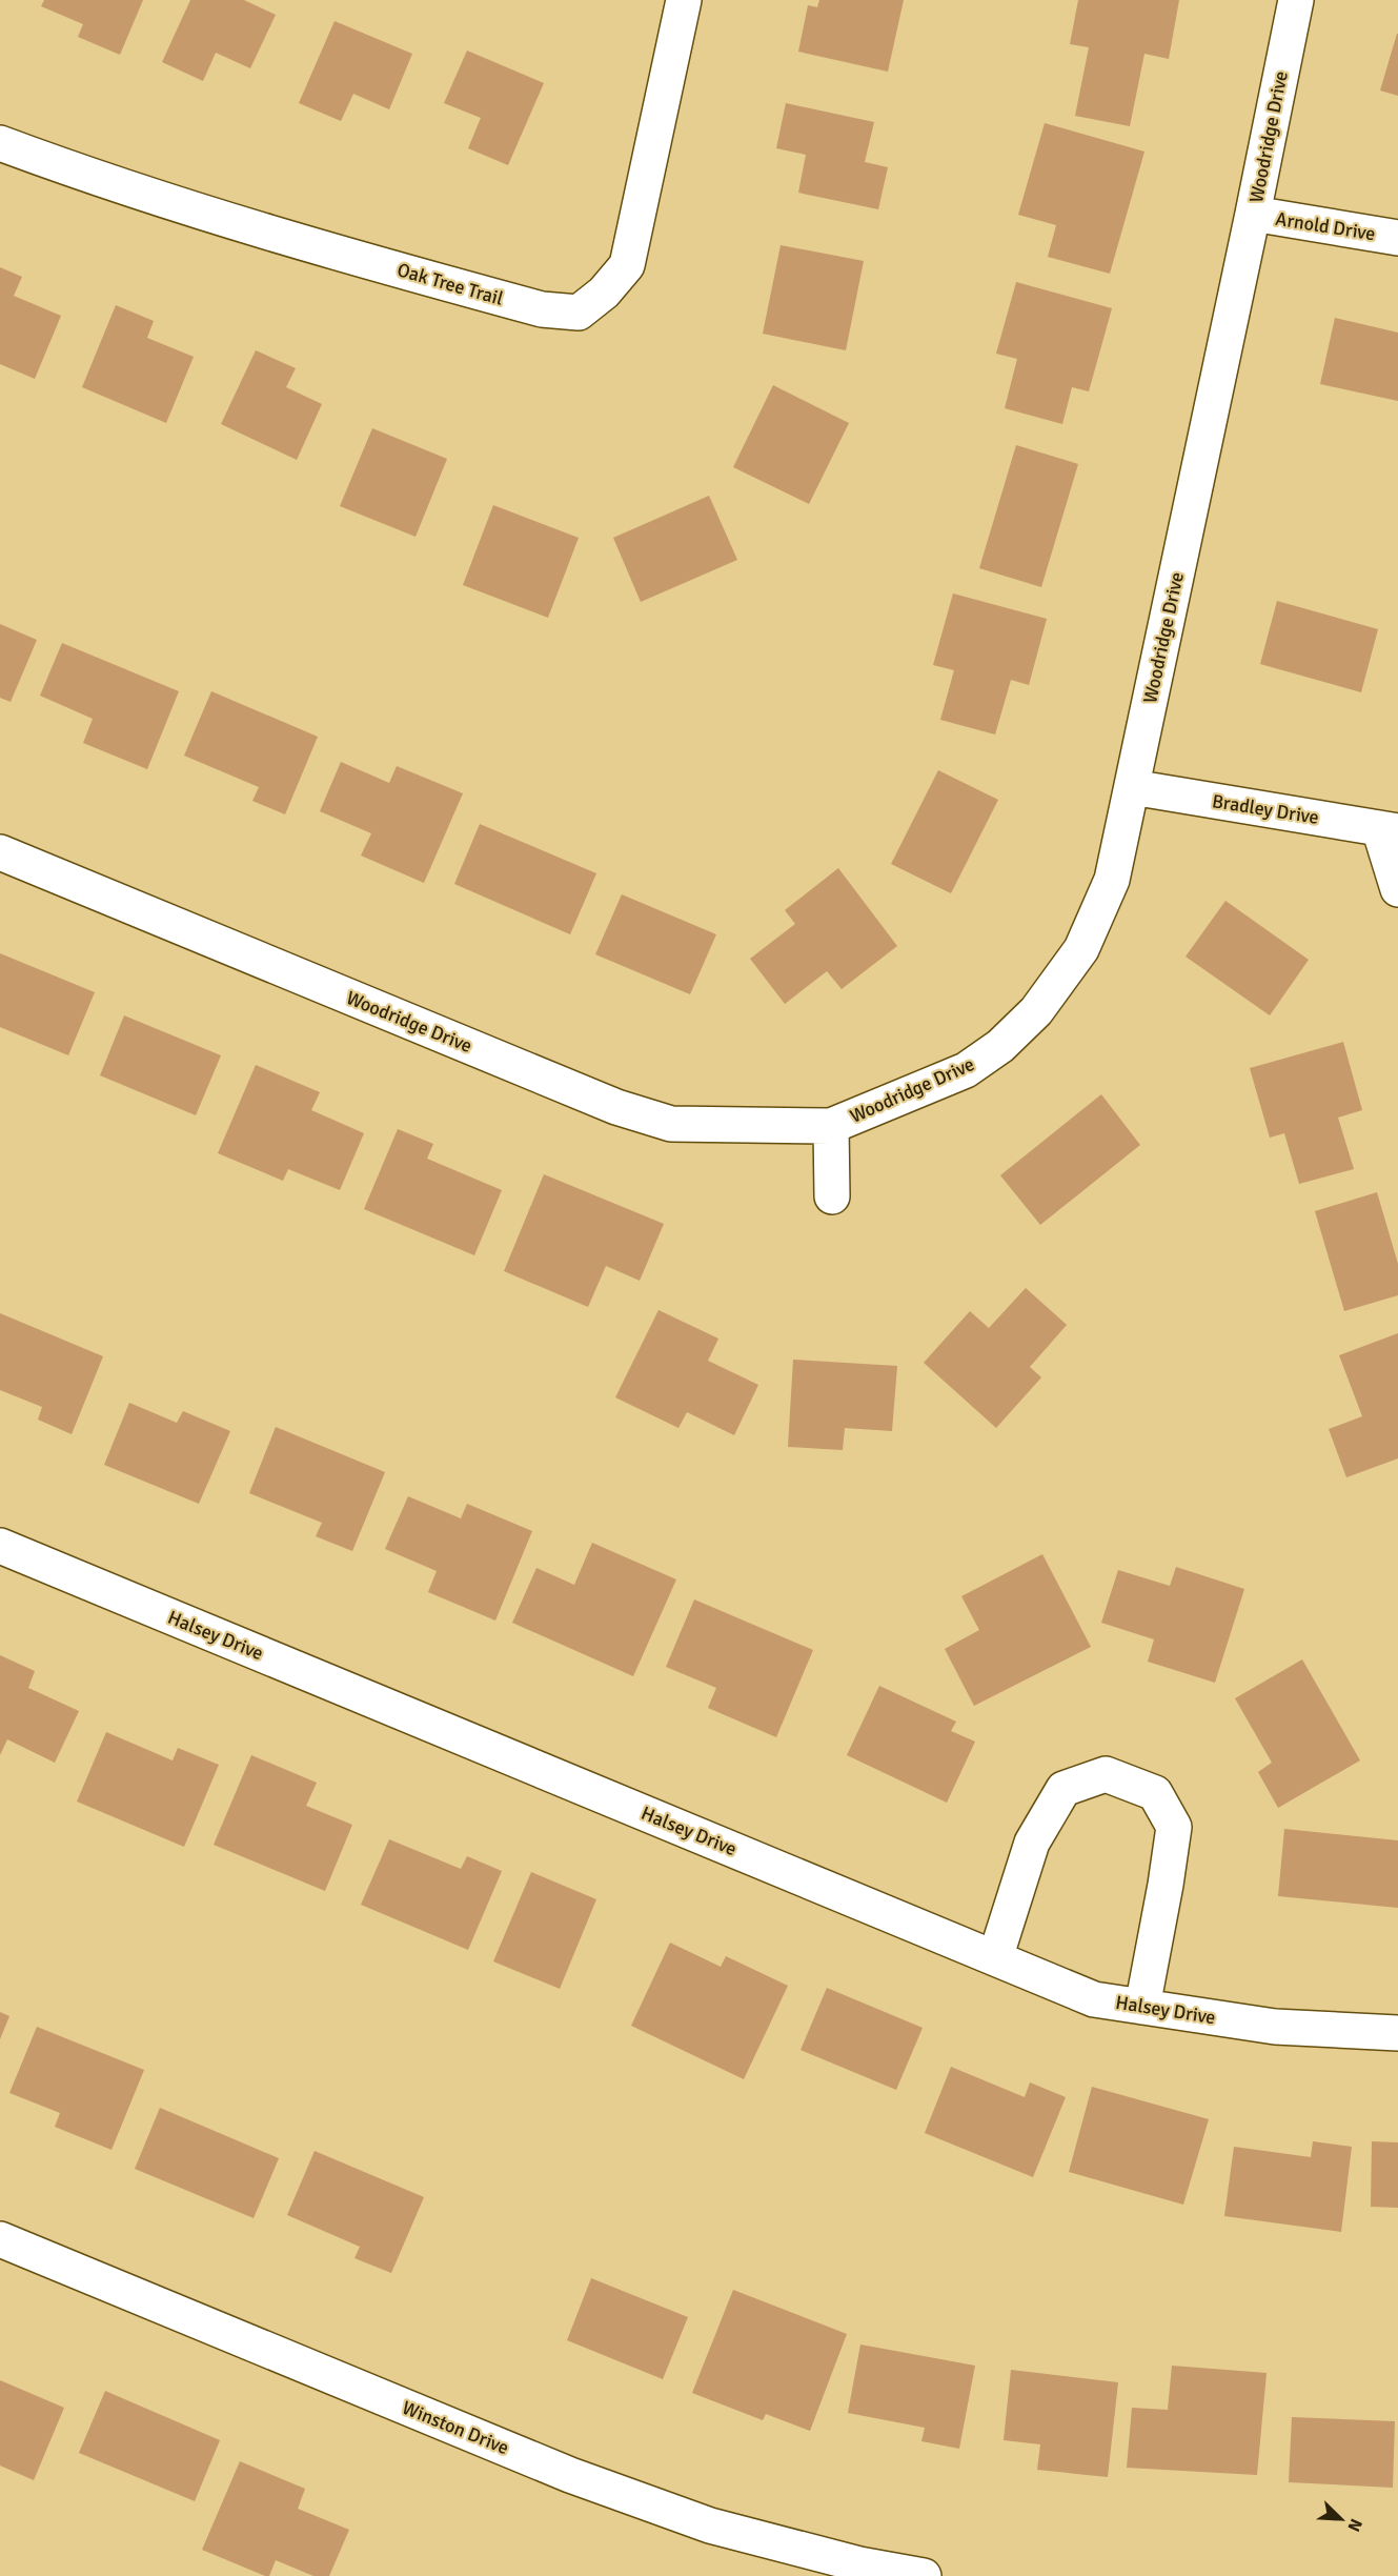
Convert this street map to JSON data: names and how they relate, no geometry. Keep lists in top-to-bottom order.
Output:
{
  "streets": {
    "street": [
      "Woodridge Drive",
      "Arnold Drive",
      "Oak Tree Trail",
      "Bradley Drive",
      "Halsey Drive",
      "Winston Drive"
    ]
  },
  "crossings": [
    ["Woodridge Drive", "Arnold Drive"],
    ["Woodridge Drive", "Bradley Drive"]
  ],
  "north": "bottom right"
}
